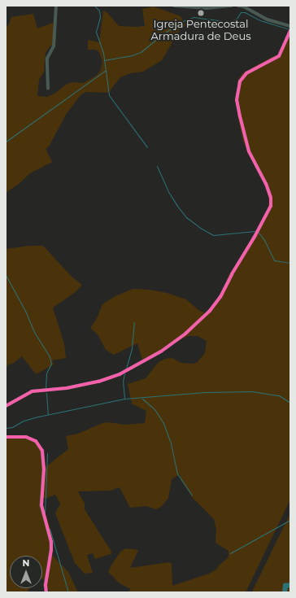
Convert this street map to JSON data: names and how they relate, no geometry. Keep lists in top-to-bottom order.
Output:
{
  "places": ["Igreja Pentecostal Armadura de Deus"],
  "north": "top"
}
